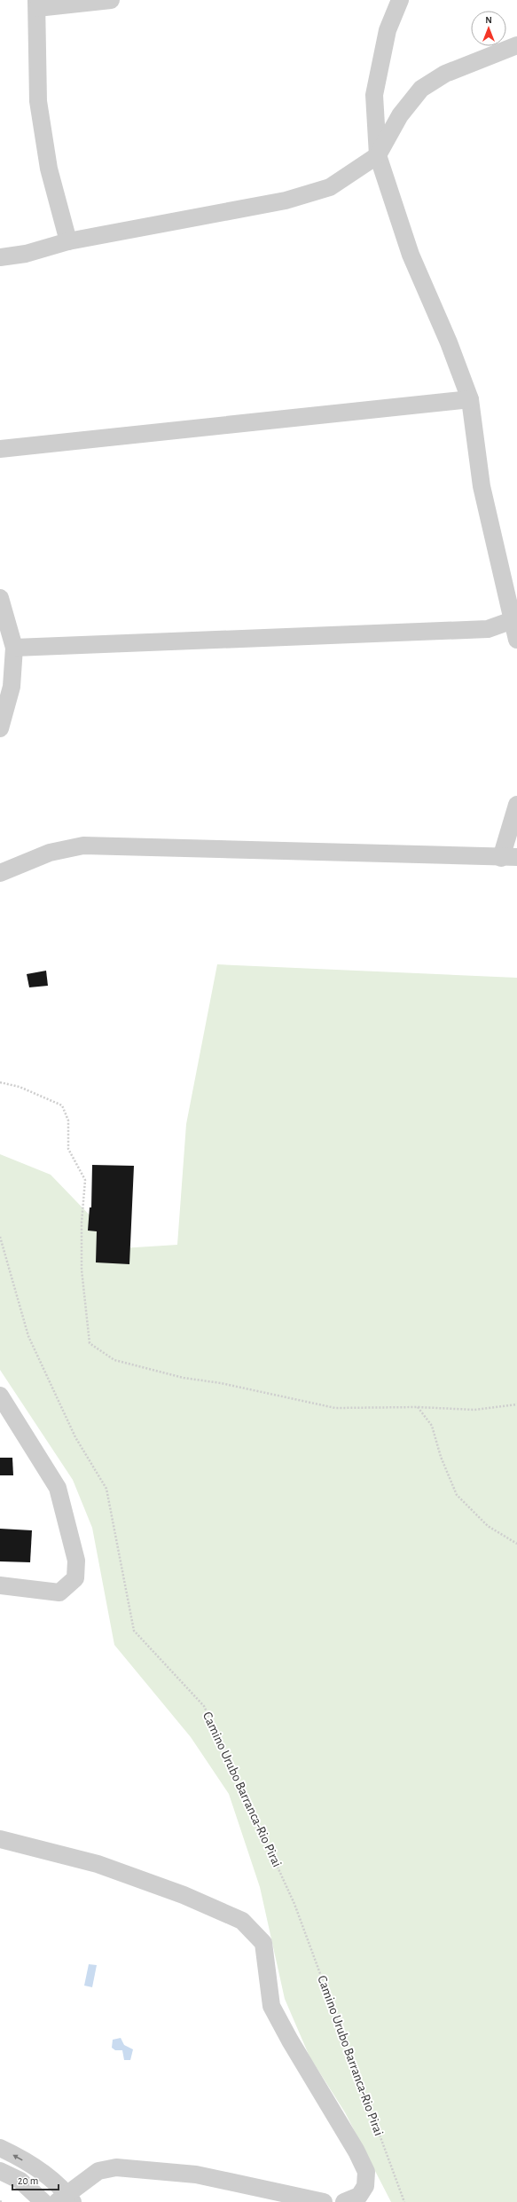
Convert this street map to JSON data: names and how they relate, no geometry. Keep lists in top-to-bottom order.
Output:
{
  "streets": {
    "path": ["Camino Urubo Barranca-Rio Pirai"]
  },
  "scale_bar": "20 m",
  "north": "top"
}
